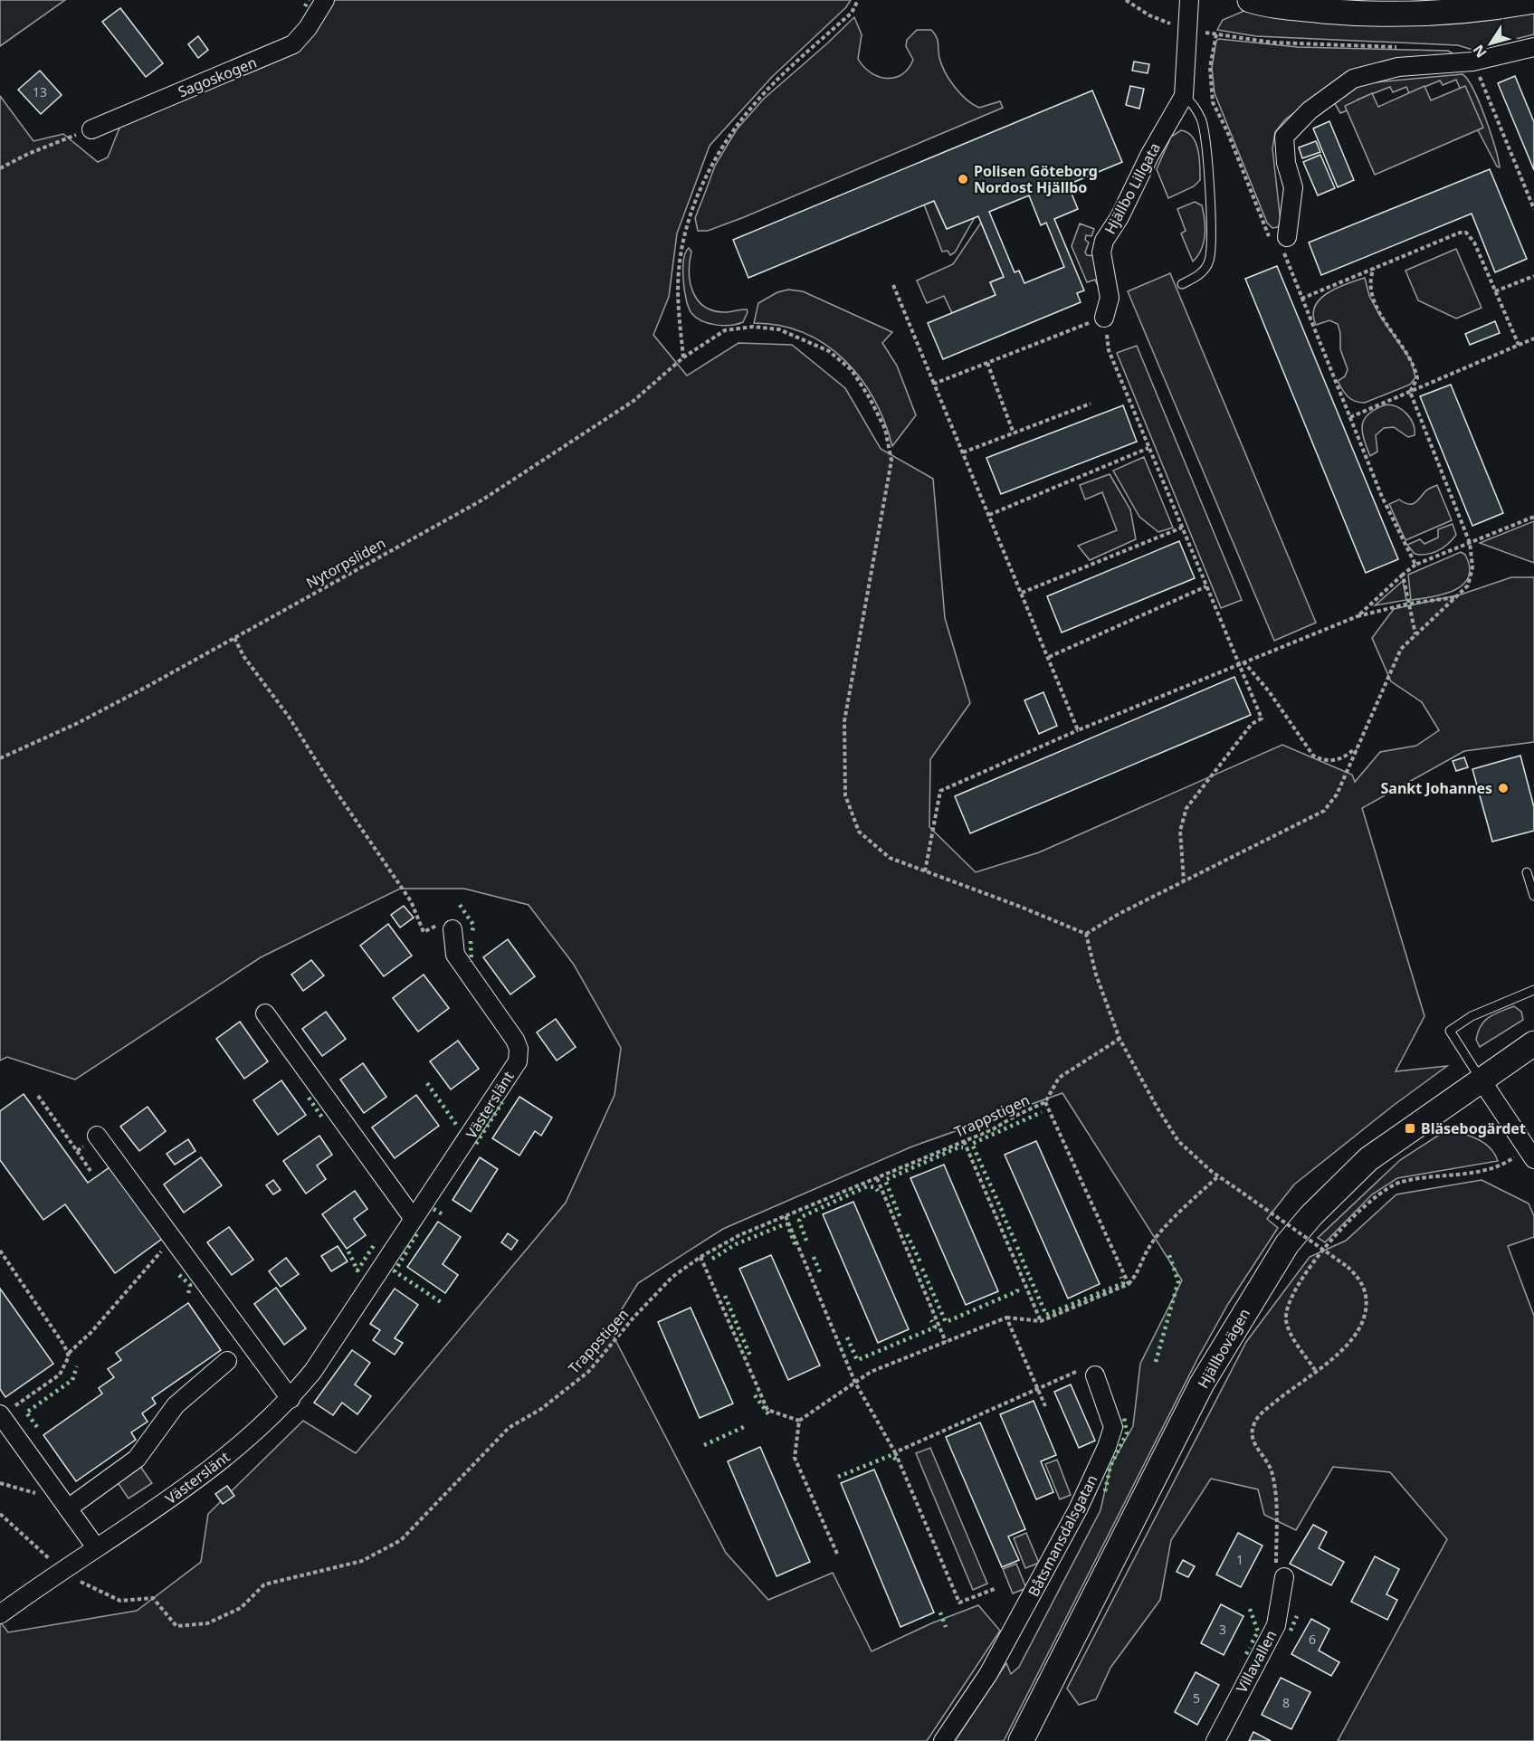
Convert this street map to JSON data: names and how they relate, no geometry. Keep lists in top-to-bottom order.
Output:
{
  "streets": {
    "street": [
      "Sagoskogen",
      "Hjällbo Lillgata",
      "Västerslänt",
      "Hjällbovägen",
      "Båtsmansdalsgatan",
      "Villavallen"
    ],
    "path": ["Nytorpsliden", "Trappstigen"]
  },
  "places": {
    "other": ["Polisen Göteborg Nordost Hjällbo", "Sankt Johannes"],
    "transit": ["Bläsebogärdet"]
  },
  "house_numbers": [
    "13",
    "1",
    "3",
    "6",
    "5",
    "8"
  ],
  "north": "bottom left"
}
